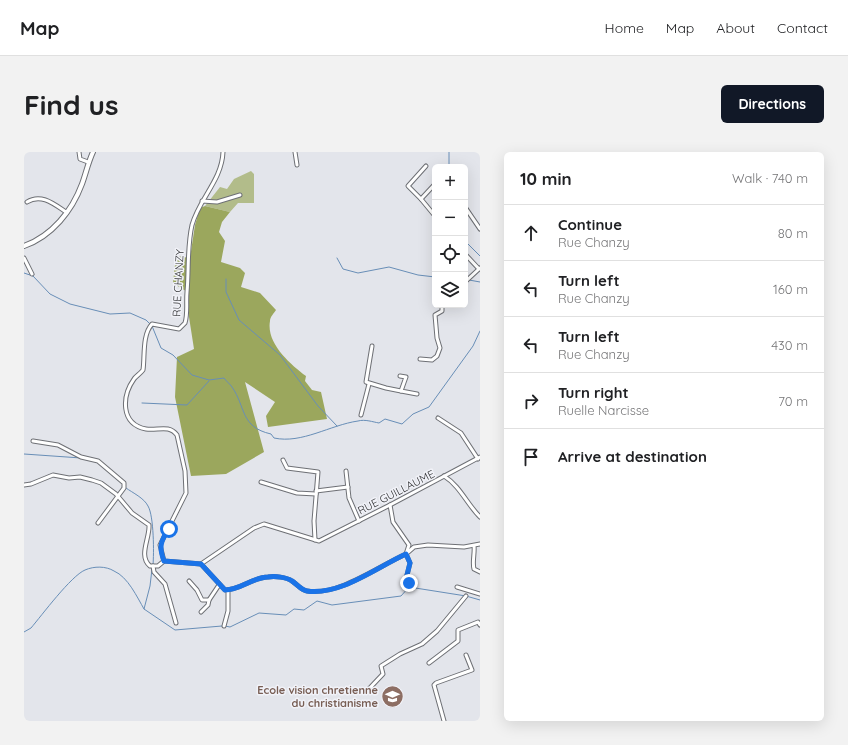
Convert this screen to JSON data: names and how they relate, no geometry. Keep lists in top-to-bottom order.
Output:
{
  "streets": {
    "street": ["RUE CHANZY", "RUE GUILLAUME"]
  },
  "places": {
    "school or university": ["Ecole vision chretienne du christianisme"]
  },
  "page": {
    "header": "Map",
    "nav": [
      "Home",
      "Map",
      "About",
      "Contact"
    ],
    "buttons": "Directions",
    "title": "Find us",
    "heading": ["10 min", "Walk · 740 m"],
    "map_buttons": ["+", "−"],
    "list": [
      ["Continue", "Rue Chanzy", "80 m"],
      ["Turn left", "Rue Chanzy", "160 m"],
      ["Turn left", "Rue Chanzy", "430 m"],
      ["Turn right", "Ruelle Narcisse", "70 m"],
      "Arrive at destination"
    ]
  }
}
